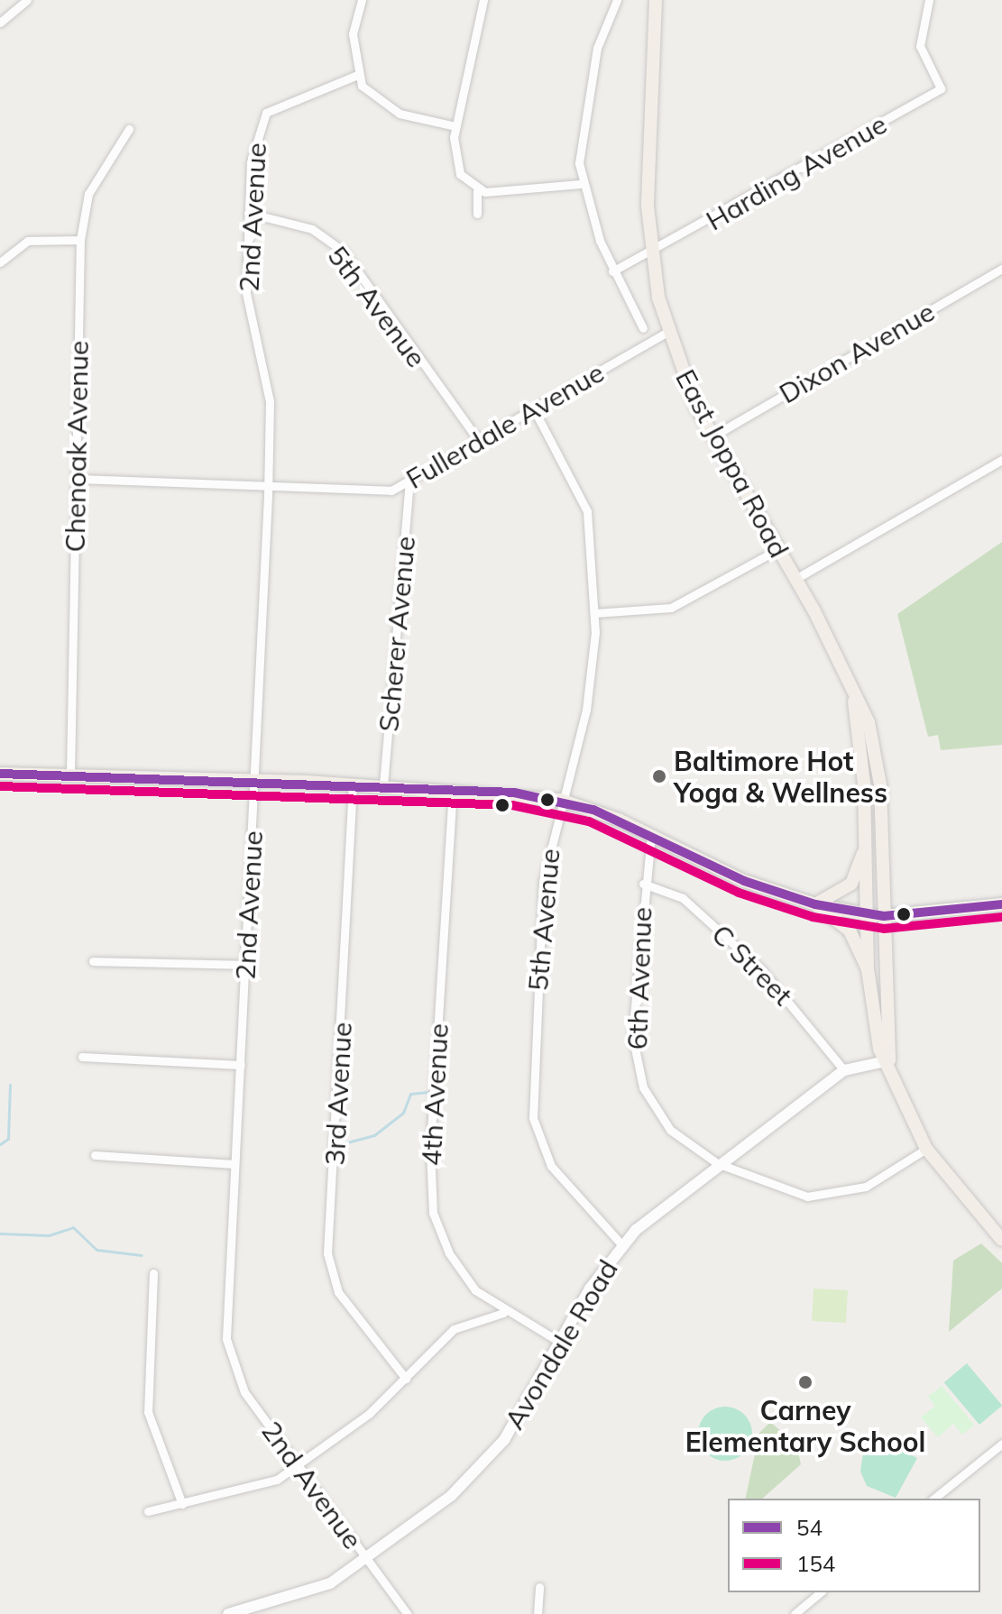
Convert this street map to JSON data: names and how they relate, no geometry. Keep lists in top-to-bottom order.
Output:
{
  "streets": {
    "main road": ["East Joppa Road"],
    "street": [
      "Harding Avenue",
      "2nd Avenue",
      "5th Avenue",
      "Dixon Avenue",
      "Fullerdale Avenue",
      "Chenoak Avenue",
      "Scherer Avenue",
      "C Street",
      "6th Avenue",
      "3rd Avenue",
      "4th Avenue",
      "Avondale Road"
    ]
  },
  "crossings": [
    ["Harding Avenue", "East Joppa Road"],
    ["2nd Avenue", "5th Avenue"],
    ["2nd Avenue", "Fullerdale Avenue"],
    ["2nd Avenue", "Avondale Road"],
    ["5th Avenue", "Fullerdale Avenue"],
    ["5th Avenue", "Avondale Road"],
    ["Dixon Avenue", "East Joppa Road"],
    ["Fullerdale Avenue", "Chenoak Avenue"],
    ["Fullerdale Avenue", "East Joppa Road"],
    ["Fullerdale Avenue", "Scherer Avenue"],
    ["East Joppa Road", "Avondale Road"],
    ["C Street", "6th Avenue"],
    ["C Street", "Avondale Road"],
    ["6th Avenue", "Avondale Road"],
    ["4th Avenue", "Avondale Road"]
  ],
  "places": ["Baltimore Hot Yoga & Wellness", "Carney Elementary School"],
  "lines": ["transit line 54", "transit line 154"],
  "legend": ["54", "154"]
}
